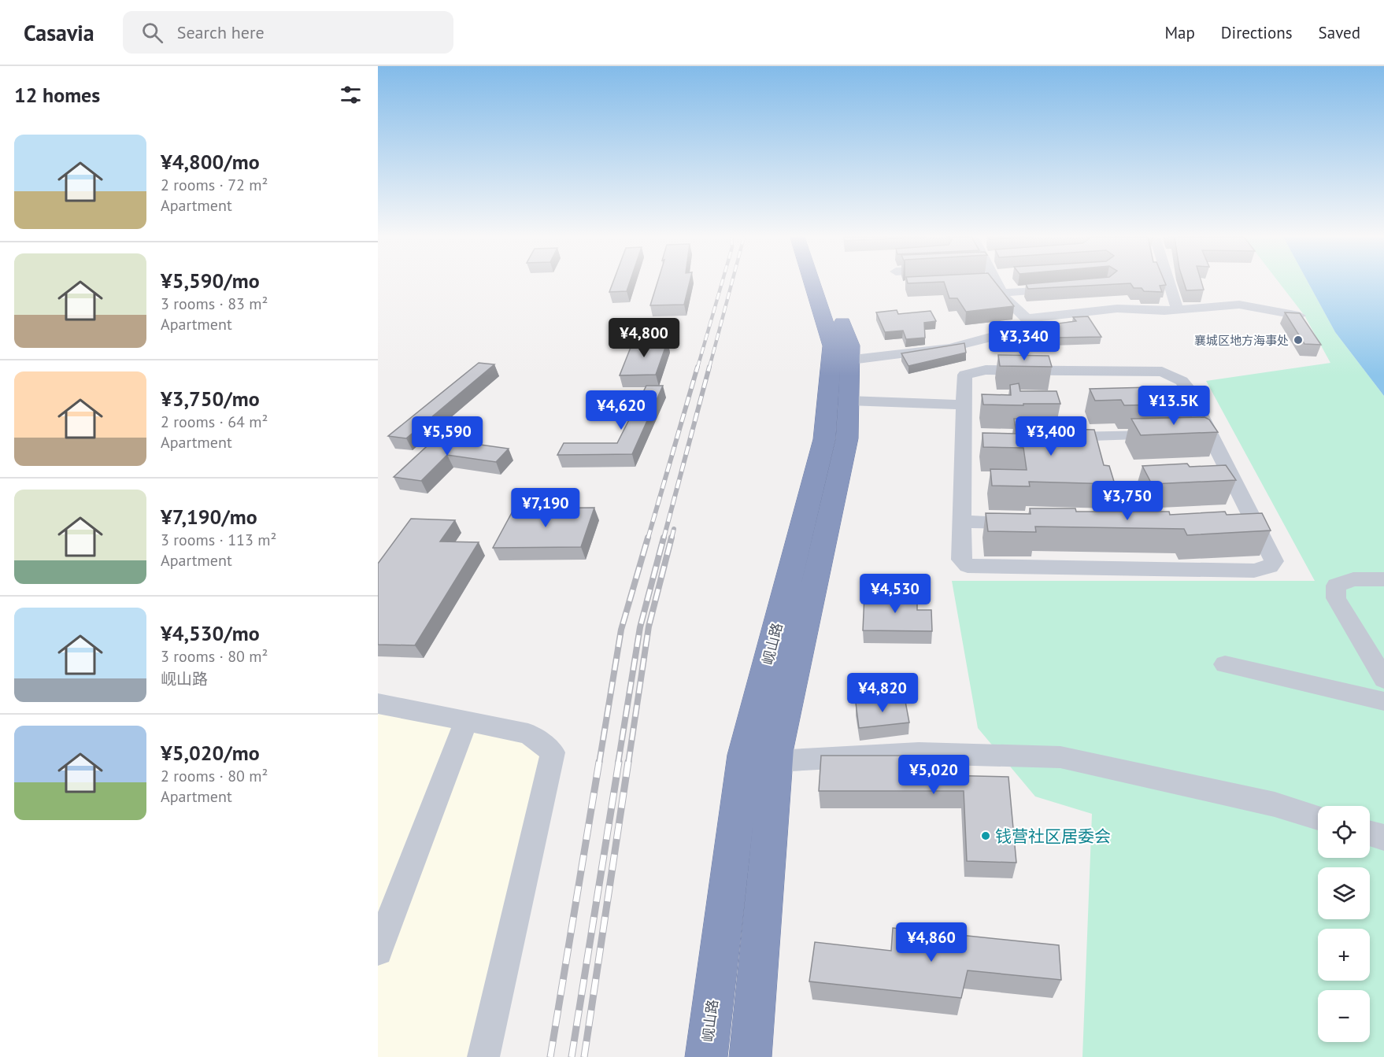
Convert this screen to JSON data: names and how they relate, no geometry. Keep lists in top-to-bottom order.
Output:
{
  "streets": {
    "highway": ["岘山路"]
  },
  "places": ["襄城区地方海事处", "钱营社区居委会"],
  "page": {
    "header": "Casavia",
    "search": "Search here",
    "nav": ["Map", "Directions", "Saved"],
    "heading": "12 homes",
    "list": [
      {
        "name": "¥4,800/mo",
        "note": "2 rooms · 72 m² · Apartment"
      },
      {
        "name": "¥5,590/mo",
        "note": "3 rooms · 83 m² · Apartment"
      },
      {
        "name": "¥3,750/mo",
        "note": "2 rooms · 64 m² · Apartment"
      },
      {
        "name": "¥7,190/mo",
        "note": "3 rooms · 113 m² · Apartment"
      },
      {
        "name": "¥4,530/mo",
        "note": "3 rooms · 80 m² · 岘山路"
      },
      {
        "name": "¥5,020/mo",
        "note": "2 rooms · 80 m² · Apartment"
      }
    ],
    "price": [
      "¥4,800",
      "¥3,340",
      "¥13.5K",
      "¥4,620",
      "¥5,590",
      "¥3,400",
      "¥3,750",
      "¥7,190",
      "¥4,530",
      "¥4,820",
      "¥5,020",
      "¥4,860"
    ],
    "map_buttons": ["+", "−"]
  }
}
